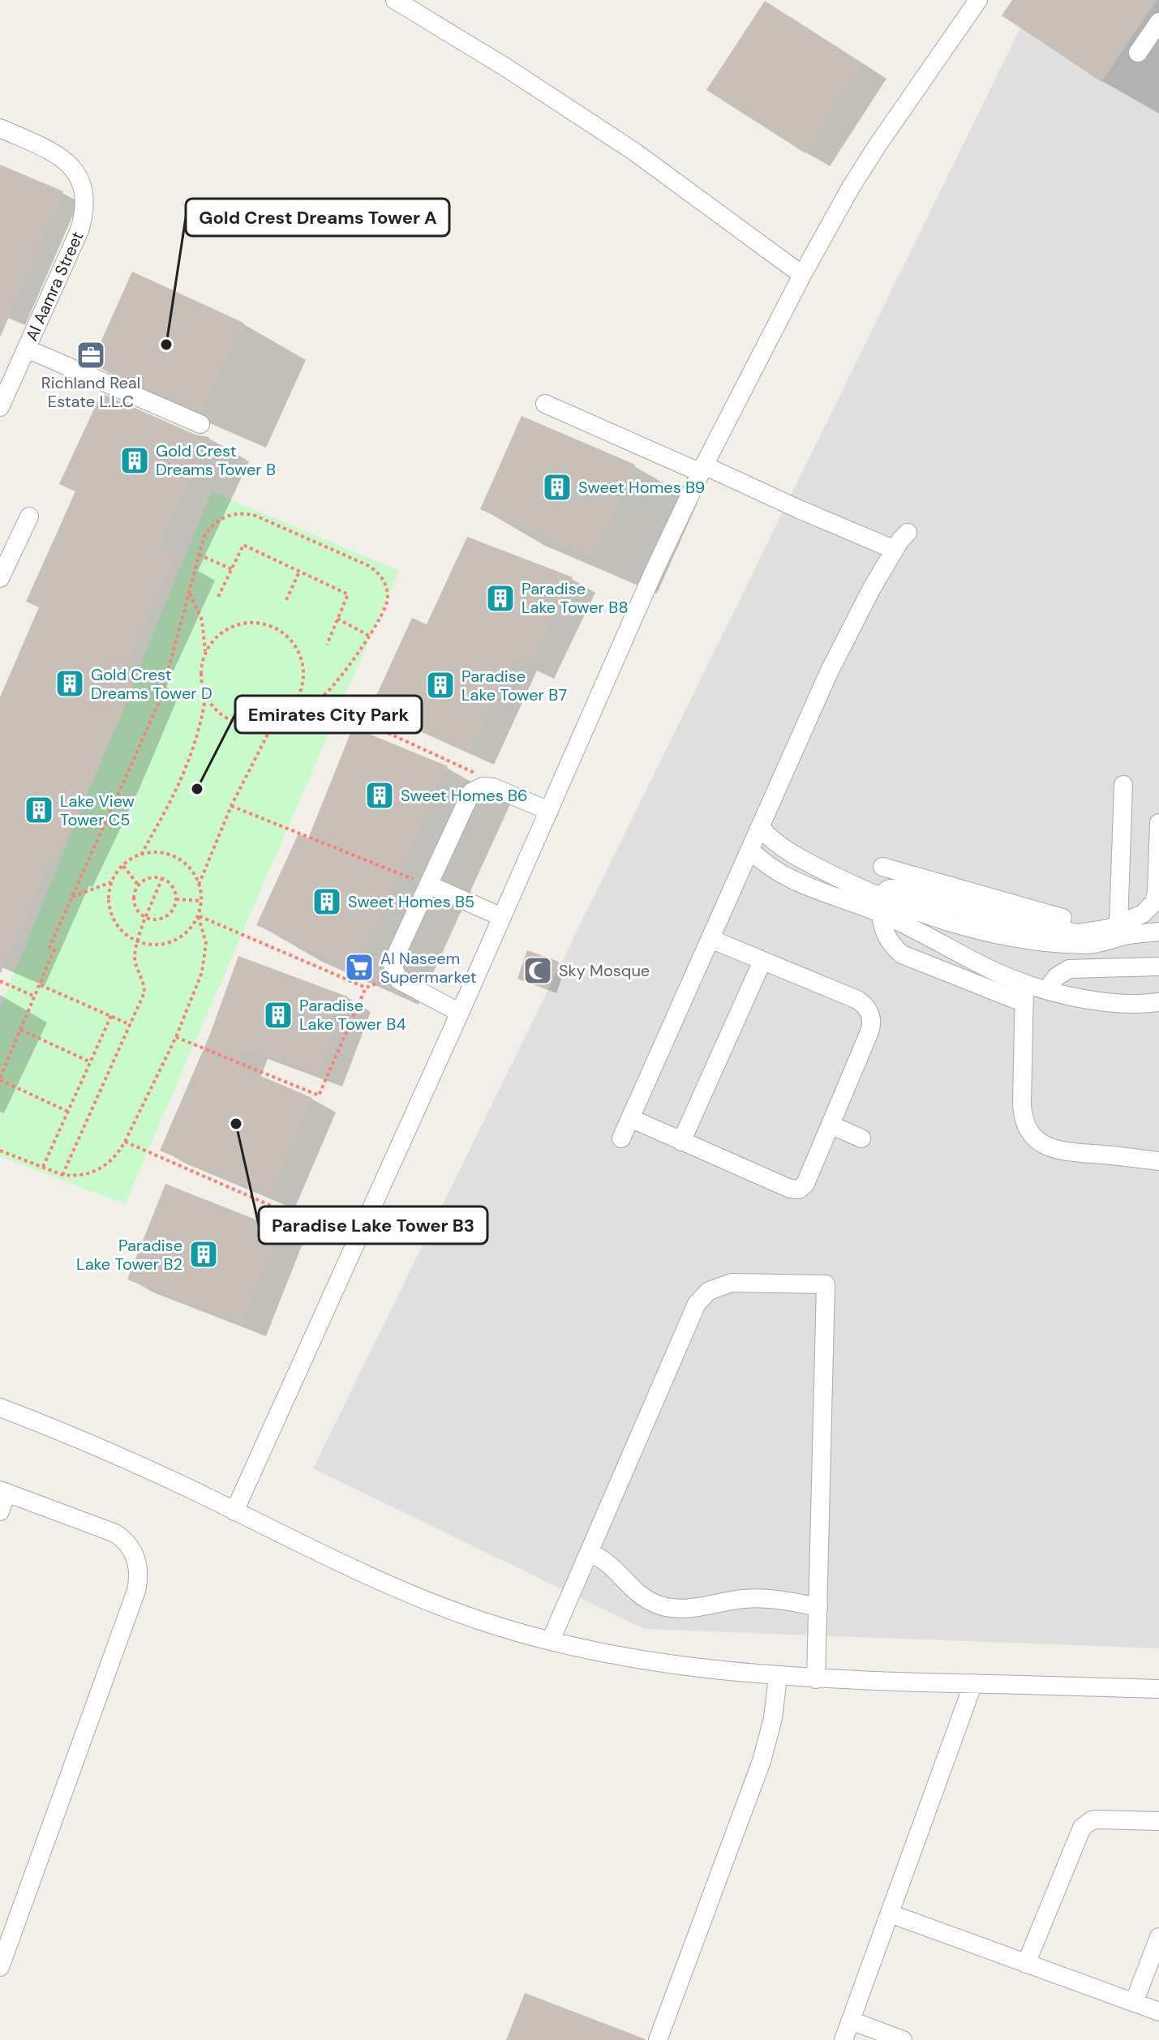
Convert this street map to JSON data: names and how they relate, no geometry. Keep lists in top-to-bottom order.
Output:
{
  "streets": {
    "street": ["Al Aamra Street"]
  },
  "places": {
    "other": ["Gold Crest Dreams Tower A", "Emirates City Park", "Paradise Lake Tower B3"],
    "office": ["Richland Real Estate L.L.C"],
    "building": [
      "Gold Crest Dreams Tower B",
      "Sweet Homes B9",
      "Paradise Lake Tower B8",
      "Gold Crest Dreams Tower D",
      "Paradise Lake Tower B7",
      "Sweet Homes B6",
      "Lake View Tower C5",
      "Sweet Homes B5",
      "Paradise Lake Tower B4",
      "Paradise Lake Tower B2"
    ],
    "supermarket": ["Al Naseem Supermarket"],
    "mosque": ["Sky Mosque"]
  }
}
